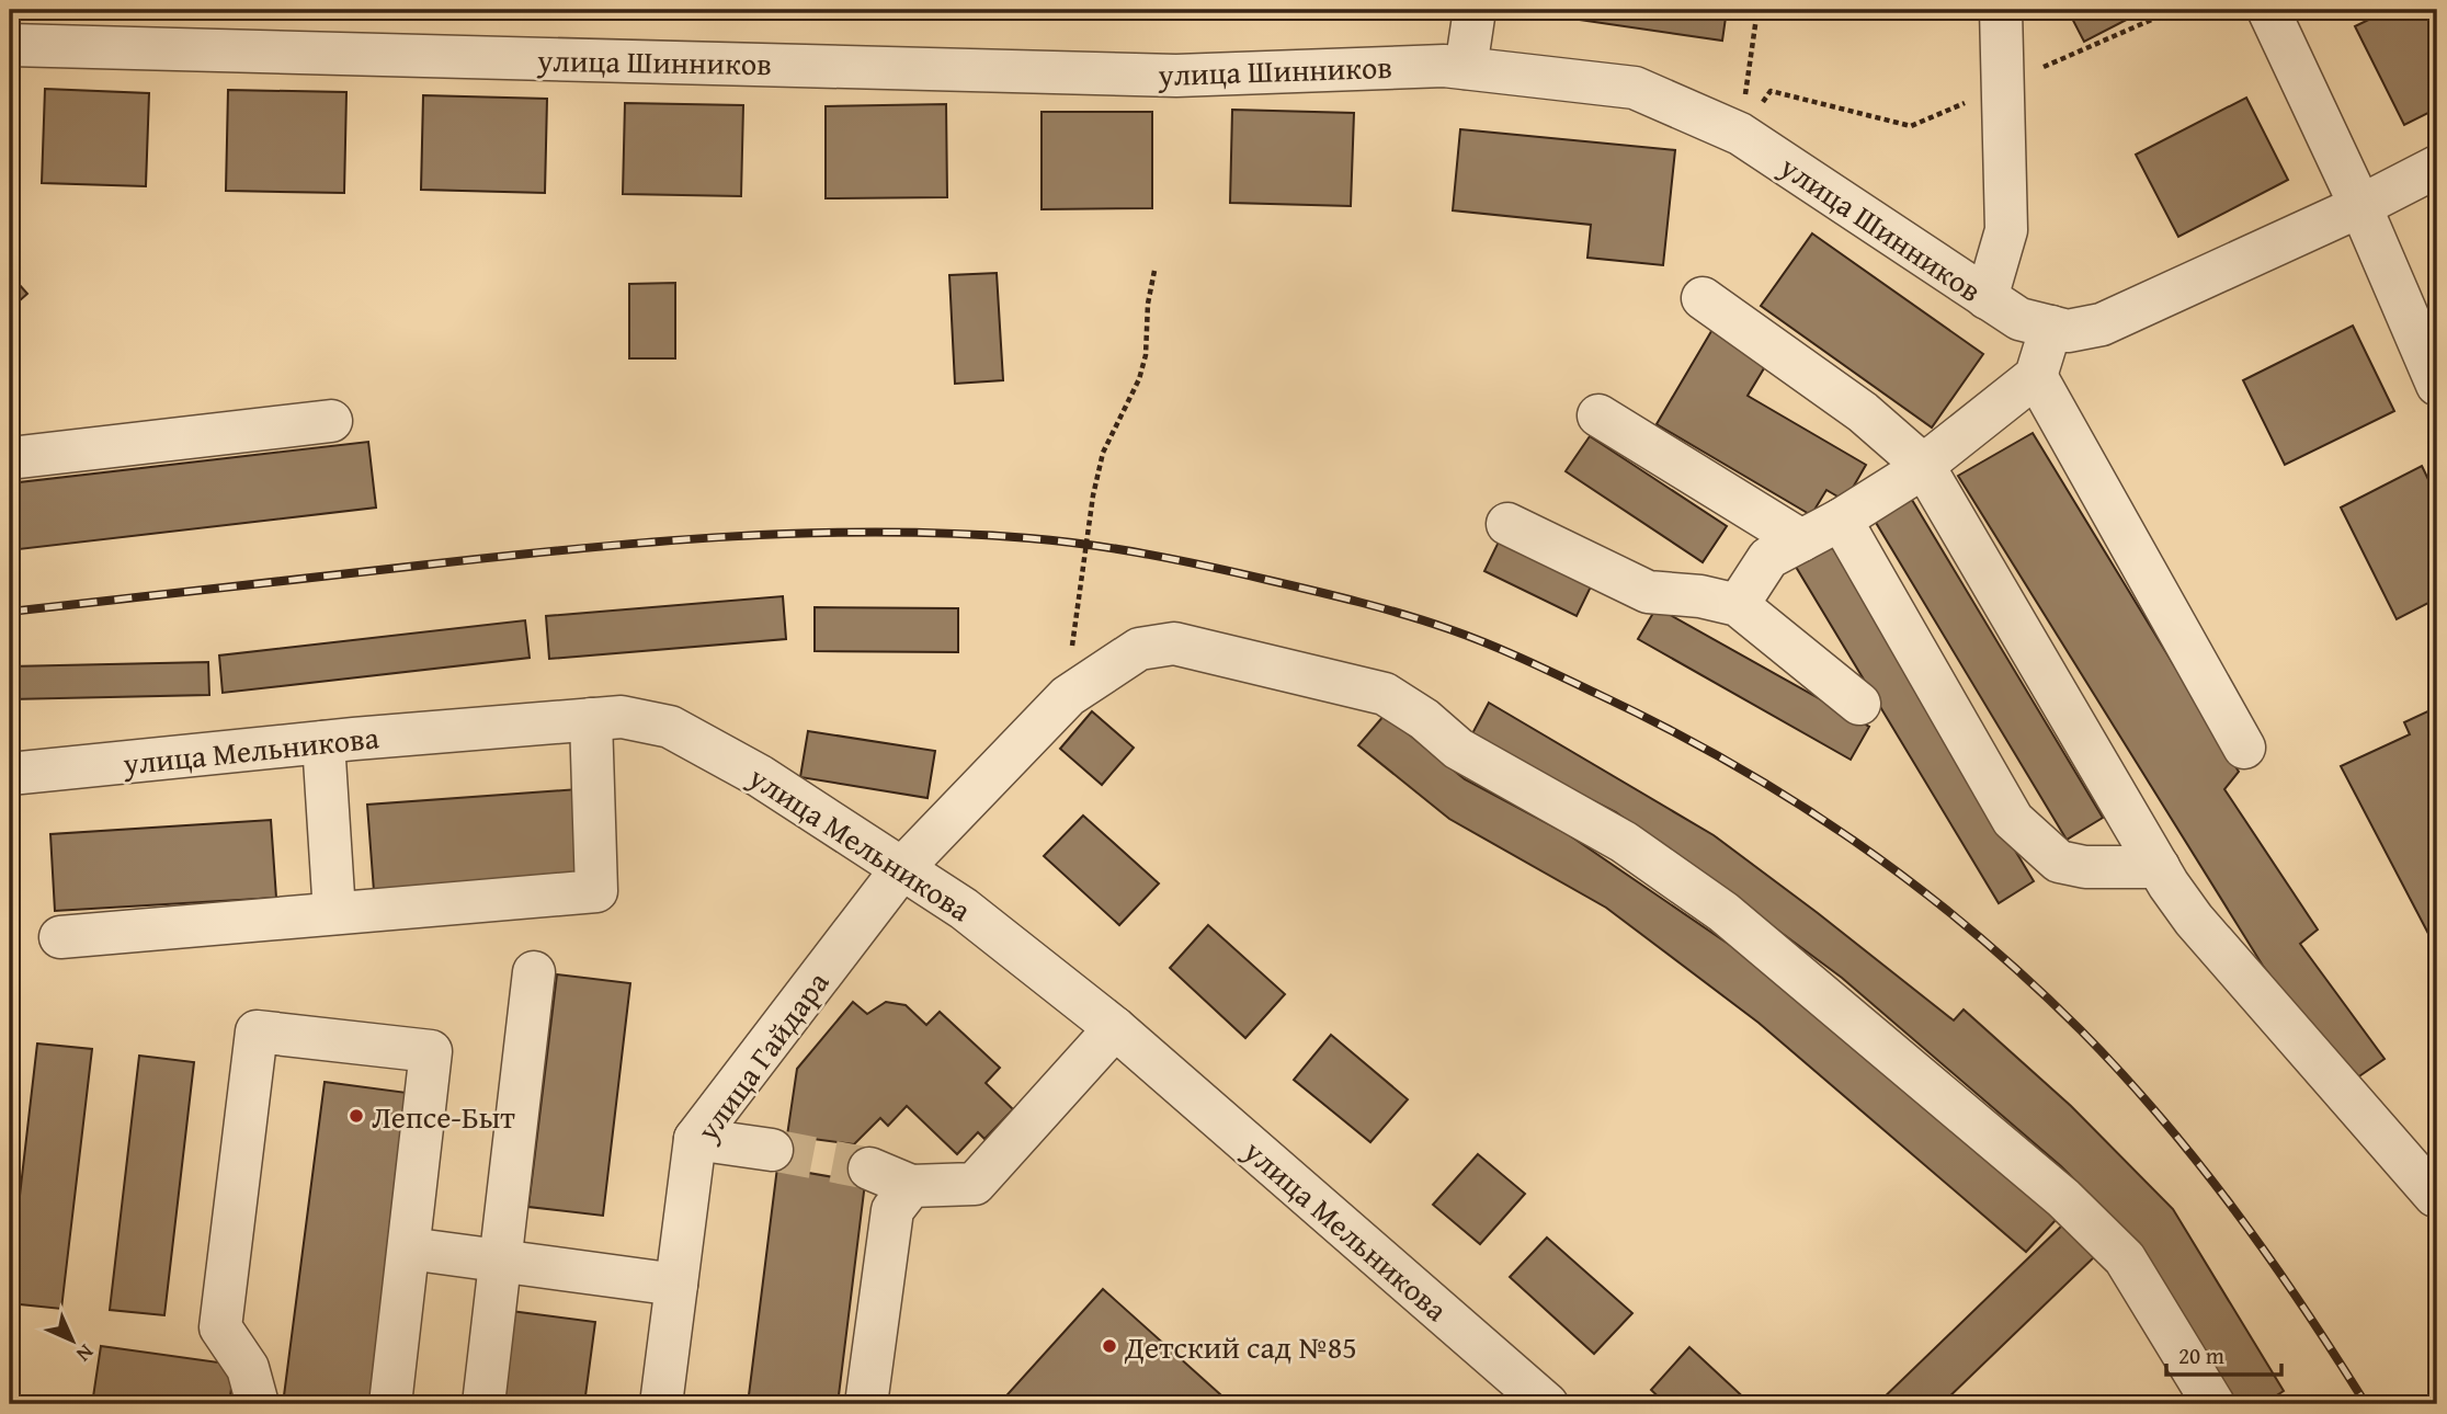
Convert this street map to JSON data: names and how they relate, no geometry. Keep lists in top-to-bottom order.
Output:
{
  "streets": {
    "street": ["улица Шинников", "улица Мельникова", "улица Гайдара"]
  },
  "crossings": [
    ["улица Мельникова", "улица Гайдара"]
  ],
  "places": ["Лепсе-Быт", "Детский сад №85"],
  "scale_bar": "20 m",
  "north": "bottom right"
}
